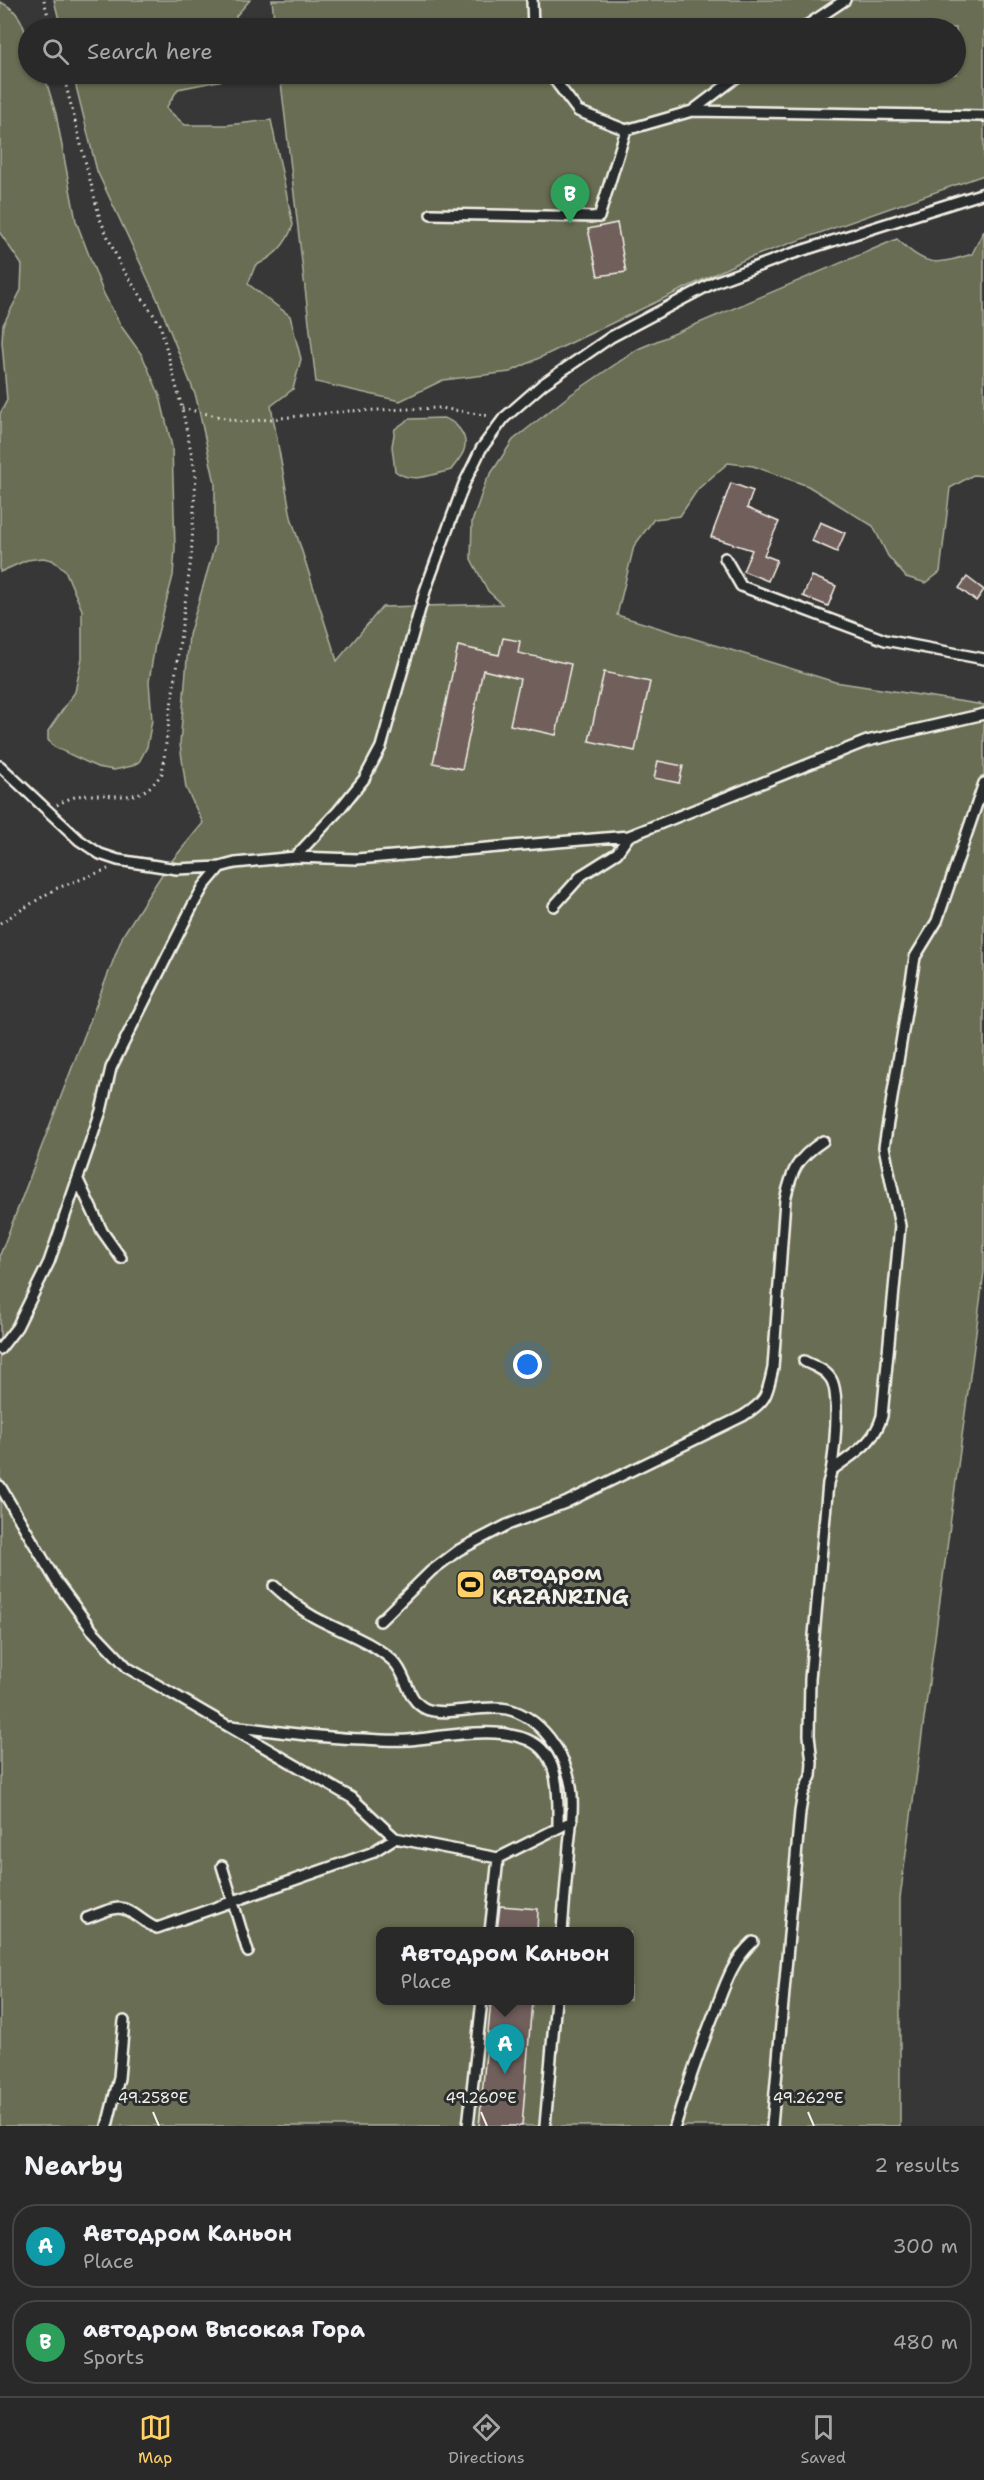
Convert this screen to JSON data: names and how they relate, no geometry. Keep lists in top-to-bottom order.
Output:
{
  "places": {
    "sports": ["автодром KAZANRING"]
  },
  "page": {
    "search": "Search here",
    "pins": ["B", "A"],
    "popup": ["Автодром Каньон", "Place"],
    "heading": ["Nearby", "2 results"],
    "list": [
      {
        "mark": "A",
        "name": "Автодром Каньон",
        "note": "Place",
        "value": "300 m"
      },
      {
        "mark": "B",
        "name": "автодром Высокая Гора",
        "note": "Sports",
        "value": "480 m"
      }
    ],
    "nav": ["Map", "Directions", "Saved"]
  },
  "coordinates": ["49.258°E", "49.260°E", "49.262°E"]
}
